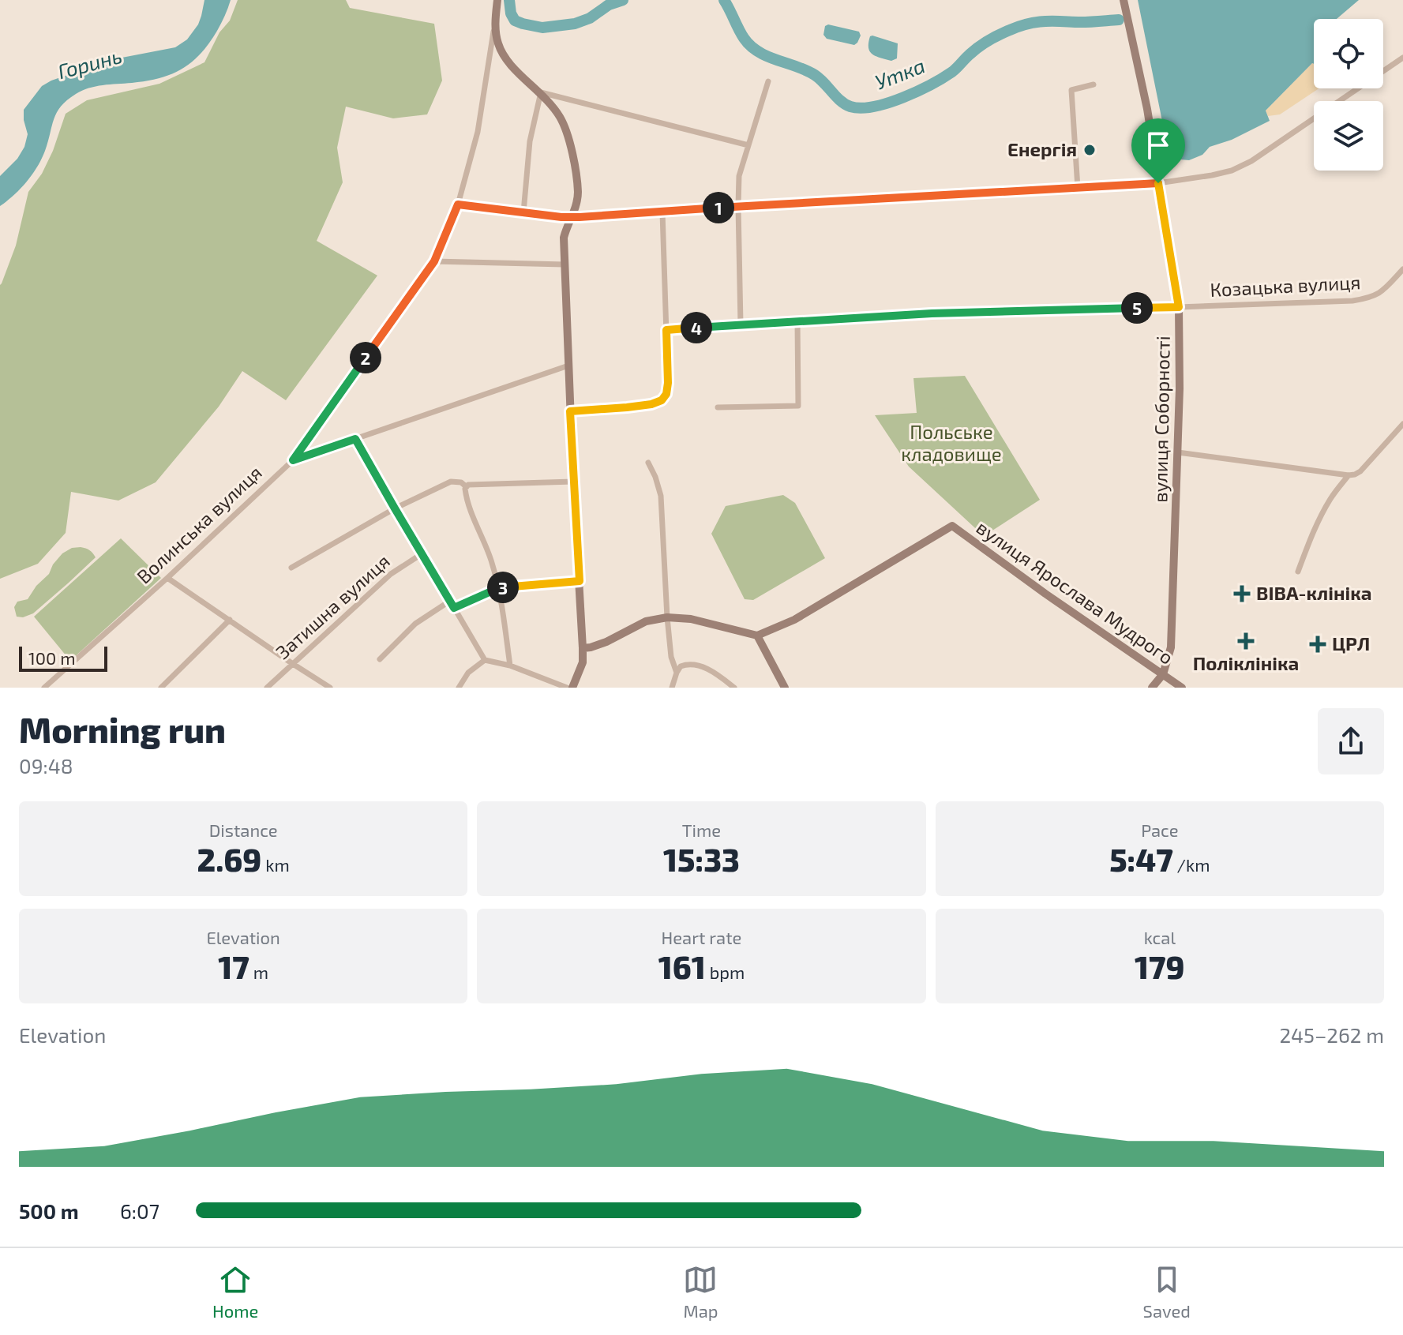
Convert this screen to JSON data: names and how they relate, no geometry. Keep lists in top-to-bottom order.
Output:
{
  "streets": {
    "main road": ["вулиця Соборності", "вулиця Ярослава Мудрого"],
    "street": ["Козацька вулиця", "Волинська вулиця", "Затишна вулиця"]
  },
  "crossings": [
    ["Козацька вулиця", "вулиця Соборності"],
    ["вулиця Соборності", "вулиця Ярослава Мудрого"]
  ],
  "water": ["Горинь", "Утка"],
  "parks": ["Польське кладовище"],
  "places": {
    "other": ["Енергія"],
    "health": ["ВІВА-клініка", "Поліклініка", "ЦРЛ"]
  },
  "scale_bar": "100 m",
  "page": {
    "pins": [
      "1",
      "5",
      "4",
      "2",
      "3"
    ],
    "scale": "100 m",
    "heading": ["Morning run", "09:48"],
    "stats": [
      ["Distance", "2.69 km"],
      ["Time", "15:33"],
      ["Pace", "5:47 /km"],
      ["Elevation", "17 m"],
      ["Heart rate", "161 bpm"],
      ["kcal", "179"]
    ],
    "chart": ["Elevation", "245–262 m"],
    "list": [
      {
        "name": "500 m",
        "note": "6:07"
      }
    ],
    "tabs": ["Home", "Map", "Saved"]
  }
}
